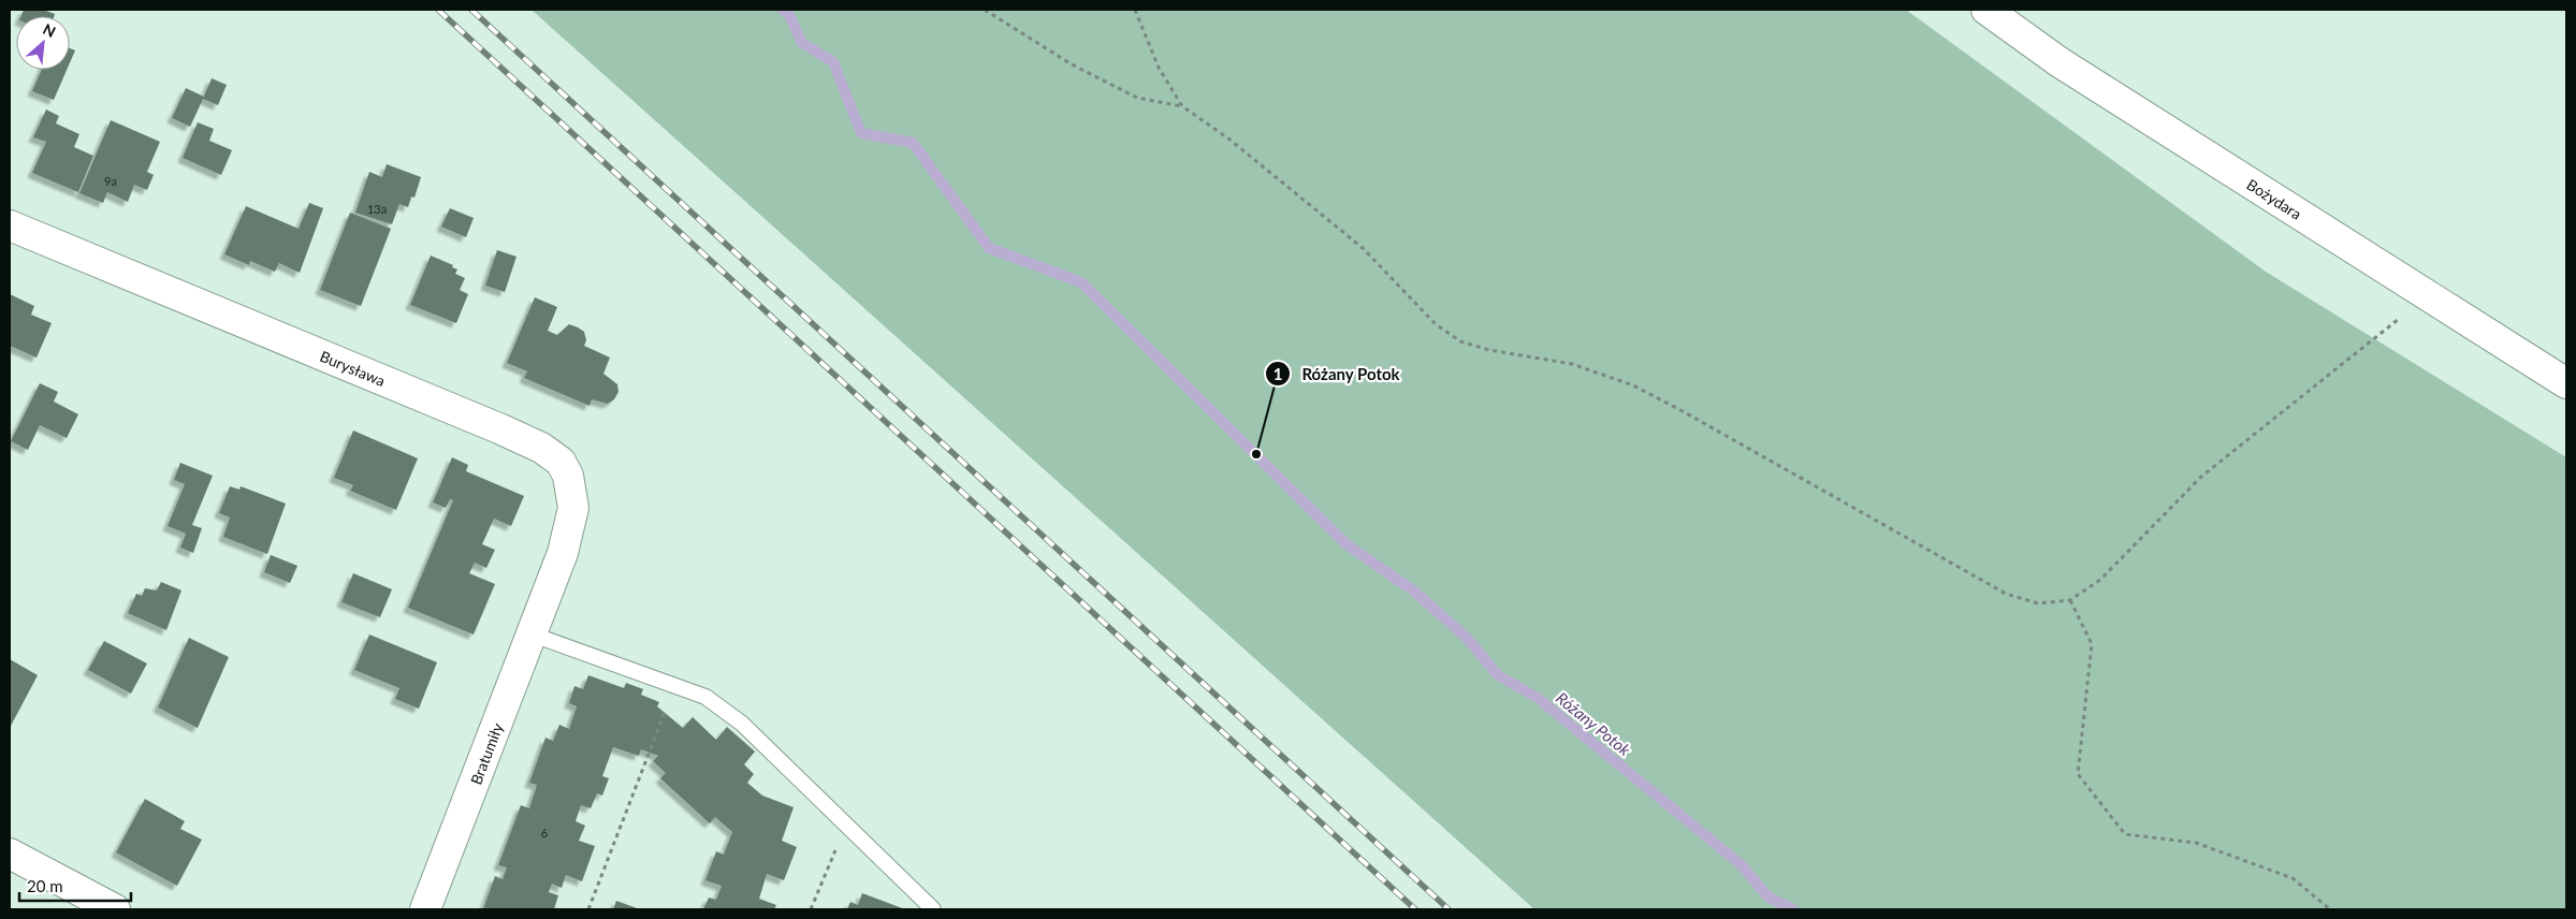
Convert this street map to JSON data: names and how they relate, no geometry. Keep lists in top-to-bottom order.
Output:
{
  "streets": {
    "street": ["Bożydara", "Burysława", "Bratumiły"]
  },
  "crossings": [
    ["Burysława", "Bratumiły"]
  ],
  "water": ["Różany Potok"],
  "places": ["Różany Potok"],
  "house_numbers": ["9a", "13a", "6"],
  "scale_bar": "20 m",
  "north": "top right"
}
